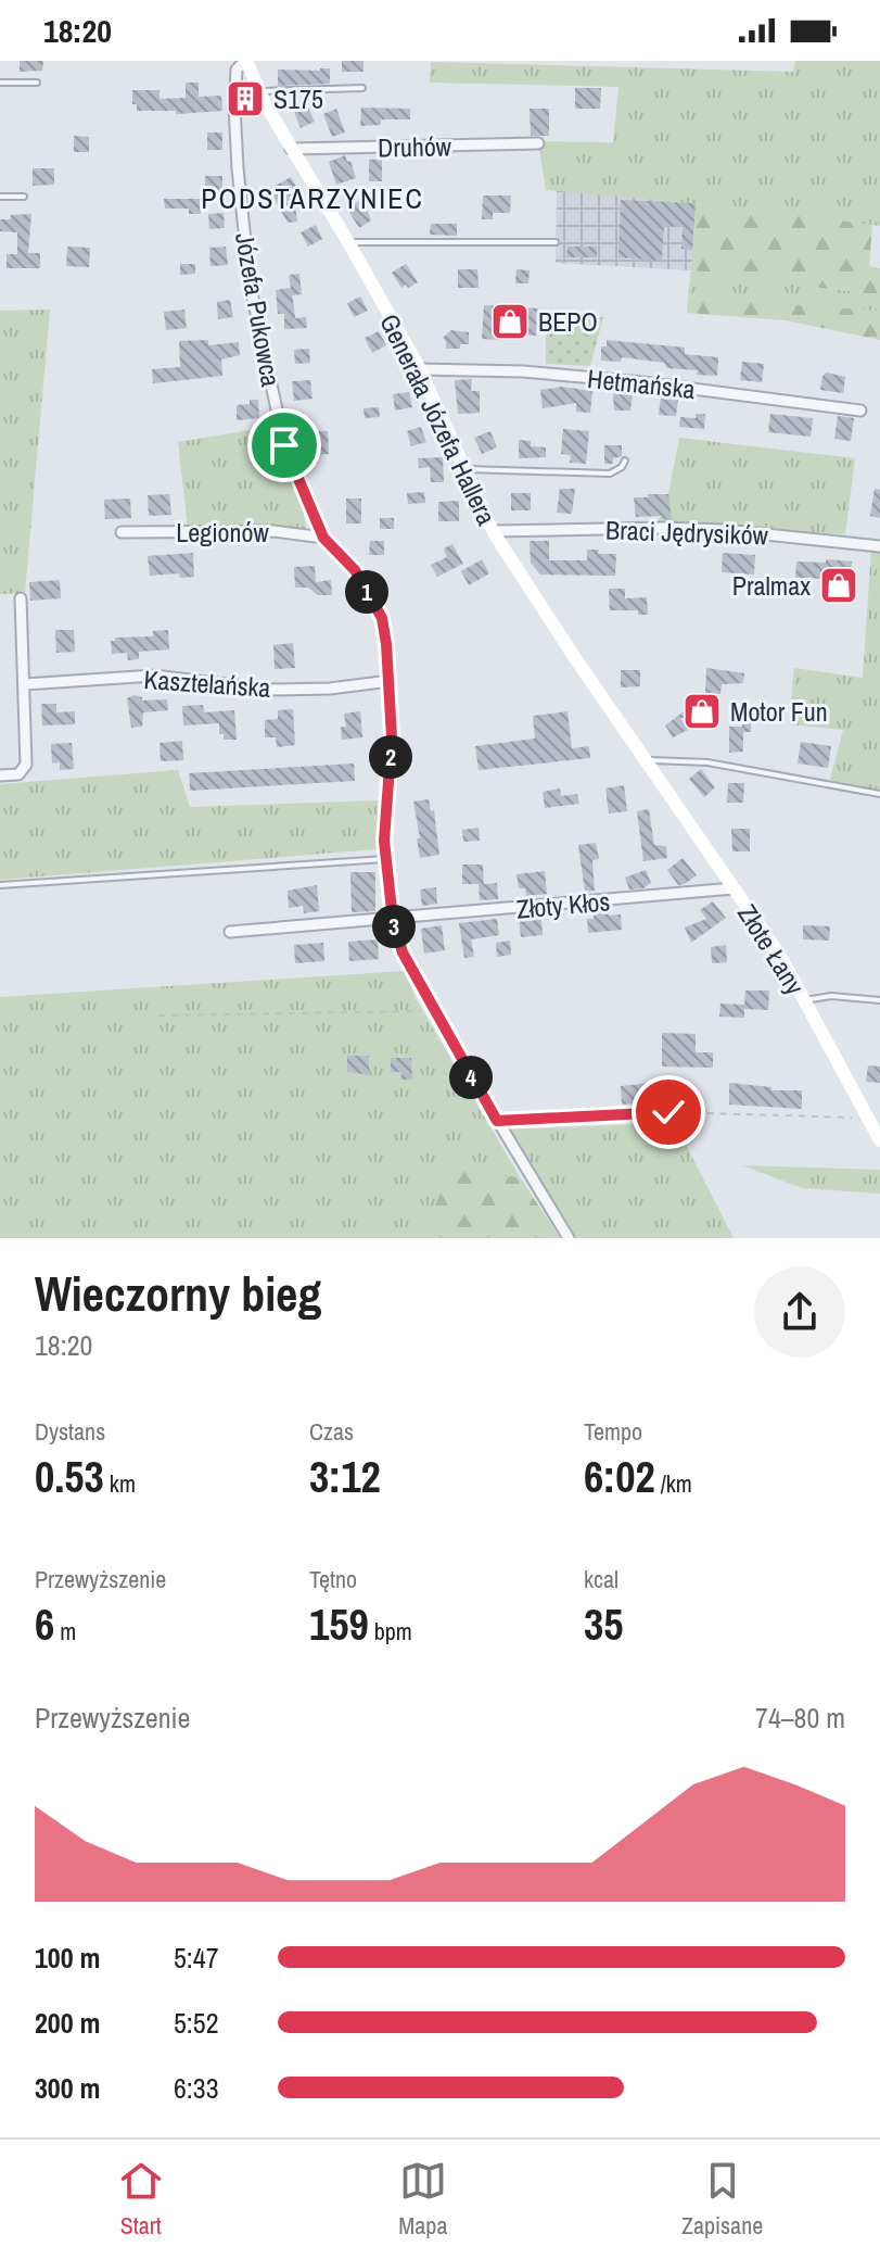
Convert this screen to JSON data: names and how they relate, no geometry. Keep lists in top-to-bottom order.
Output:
{
  "streets": {
    "street": [
      "Druhów",
      "Józefa Pukowca",
      "Hetmańska",
      "Generała Józefa Hallera",
      "Legionów",
      "Braci Jędrysików",
      "Kasztelańska",
      "Złoty Kłos",
      "Złote Łany"
    ]
  },
  "crossings": [
    ["Druhów", "Generała Józefa Hallera"],
    ["Józefa Pukowca", "Generała Józefa Hallera"],
    ["Józefa Pukowca", "Legionów"],
    ["Józefa Pukowca", "Kasztelańska"],
    ["Józefa Pukowca", "Złoty Kłos"],
    ["Hetmańska", "Generała Józefa Hallera"],
    ["Generała Józefa Hallera", "Braci Jędrysików"],
    ["Generała Józefa Hallera", "Złote Łany"],
    ["Złoty Kłos", "Złote Łany"]
  ],
  "districts": ["PODSTARZYNIEC"],
  "places": {
    "building": ["S175"],
    "shop": ["BEPO", "Pralmax", "Motor Fun"]
  },
  "page": {
    "status": "18:20",
    "pins": [
      "1",
      "2",
      "3",
      "4"
    ],
    "heading": ["Wieczorny bieg", "18:20"],
    "stats": [
      ["Dystans", "0.53 km"],
      ["Czas", "3:12"],
      ["Tempo", "6:02 /km"],
      ["Przewyższenie", "6 m"],
      ["Tętno", "159 bpm"],
      ["kcal", "35"]
    ],
    "chart": ["Przewyższenie", "74–80 m"],
    "list": [
      {
        "name": "100 m",
        "note": "5:47"
      },
      {
        "name": "200 m",
        "note": "5:52"
      },
      {
        "name": "300 m",
        "note": "6:33"
      }
    ],
    "tabs": ["Start", "Mapa", "Zapisane"]
  }
}
